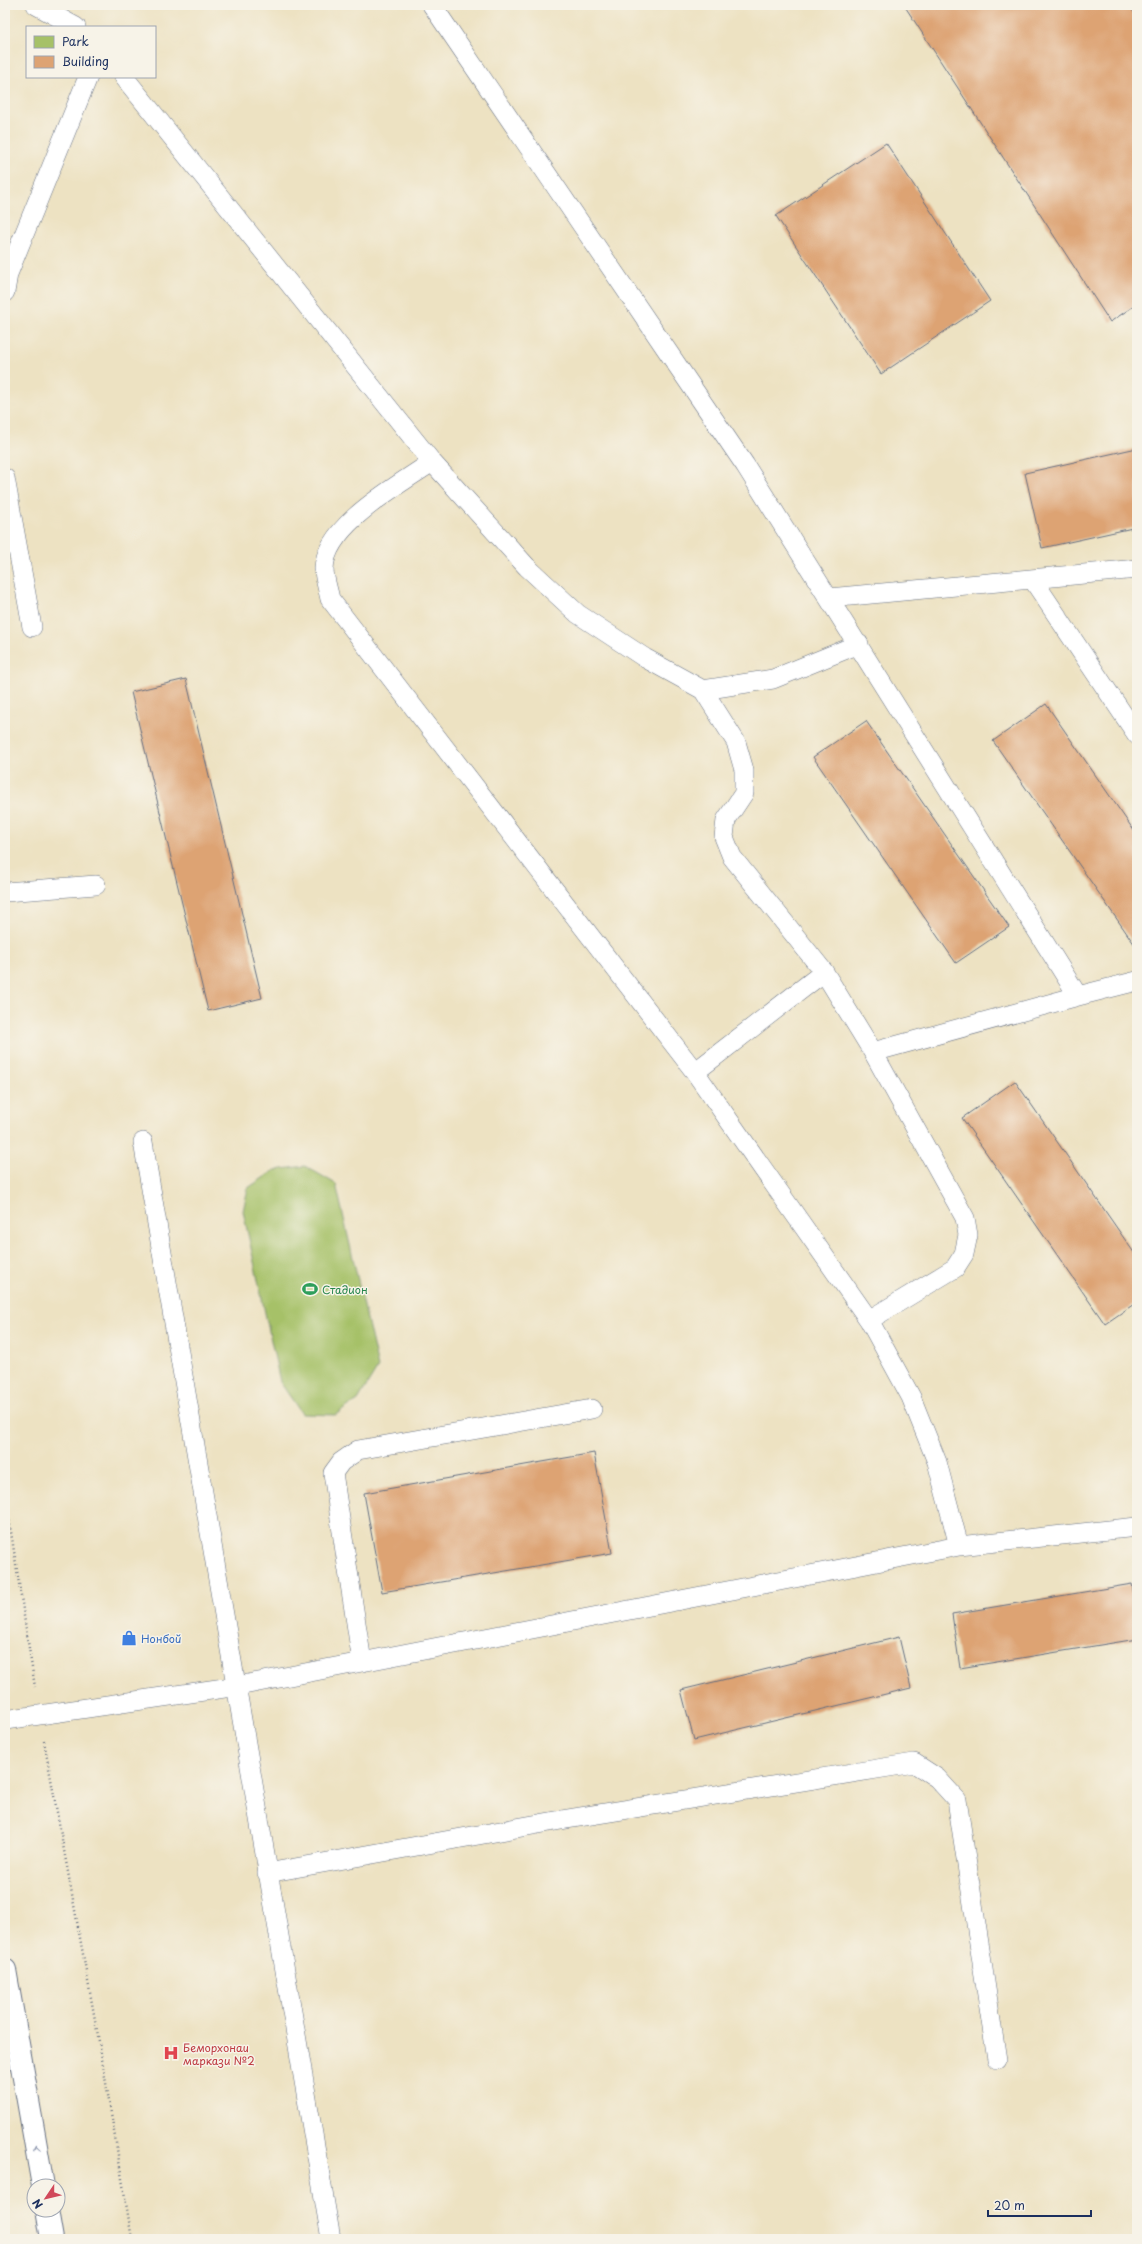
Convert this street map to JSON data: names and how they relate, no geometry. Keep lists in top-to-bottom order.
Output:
{
  "places": {
    "sports": ["Стадион"],
    "shop": ["Нонбой"],
    "hospital": ["Беморхонаи маркази №2"]
  },
  "legend": ["Park", "Building"],
  "scale_bar": "20 m",
  "north": "bottom left"
}
